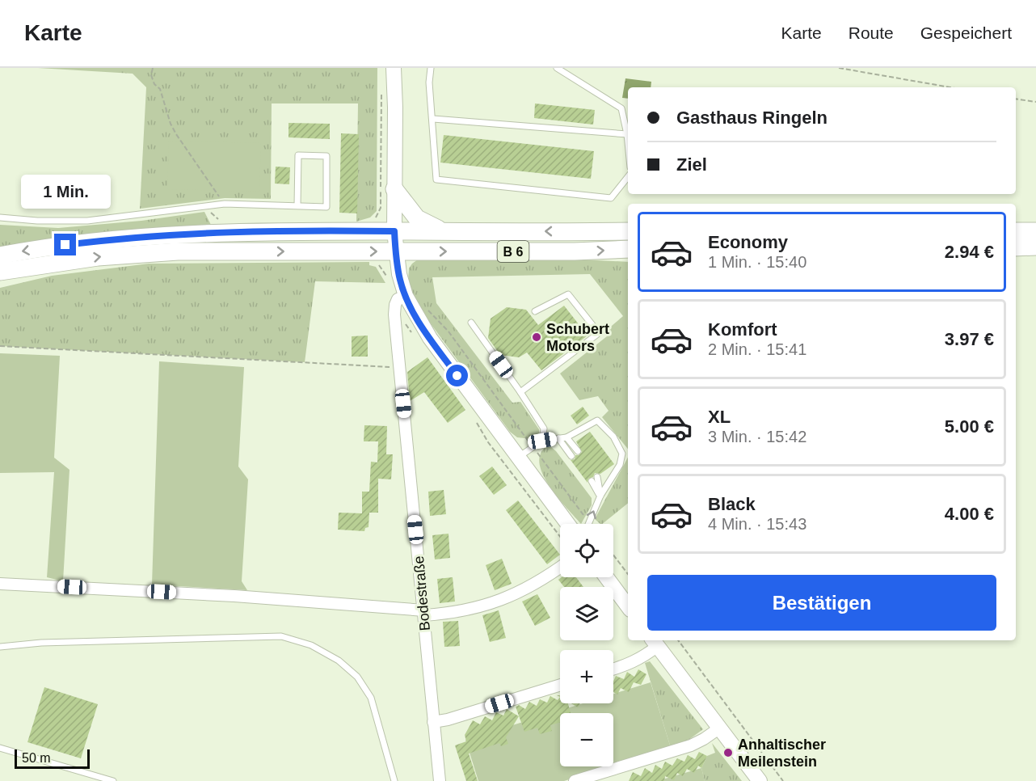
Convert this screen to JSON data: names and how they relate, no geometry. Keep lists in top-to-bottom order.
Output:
{
  "streets": {
    "main road": ["B 6"],
    "street": ["Bodestraße"]
  },
  "places": ["Schubert Motors", "Anhaltischer Meilenstein"],
  "scale_bar": "50 m",
  "page": {
    "header": "Karte",
    "nav": ["Karte", "Route", "Gespeichert"],
    "banner": ["Gasthaus Ringeln", "Ziel"],
    "bubble": "1 Min.",
    "list": [
      {
        "name": "Economy",
        "note": "1 Min. · 15:40",
        "value": "2.94 €"
      },
      {
        "name": "Komfort",
        "note": "2 Min. · 15:41",
        "value": "3.97 €"
      },
      {
        "name": "XL",
        "note": "3 Min. · 15:42",
        "value": "5.00 €"
      },
      {
        "name": "Black",
        "note": "4 Min. · 15:43",
        "value": "4.00 €"
      }
    ],
    "map_buttons": ["+", "−"],
    "buttons": "Bestätigen",
    "scale": "50 m"
  }
}
